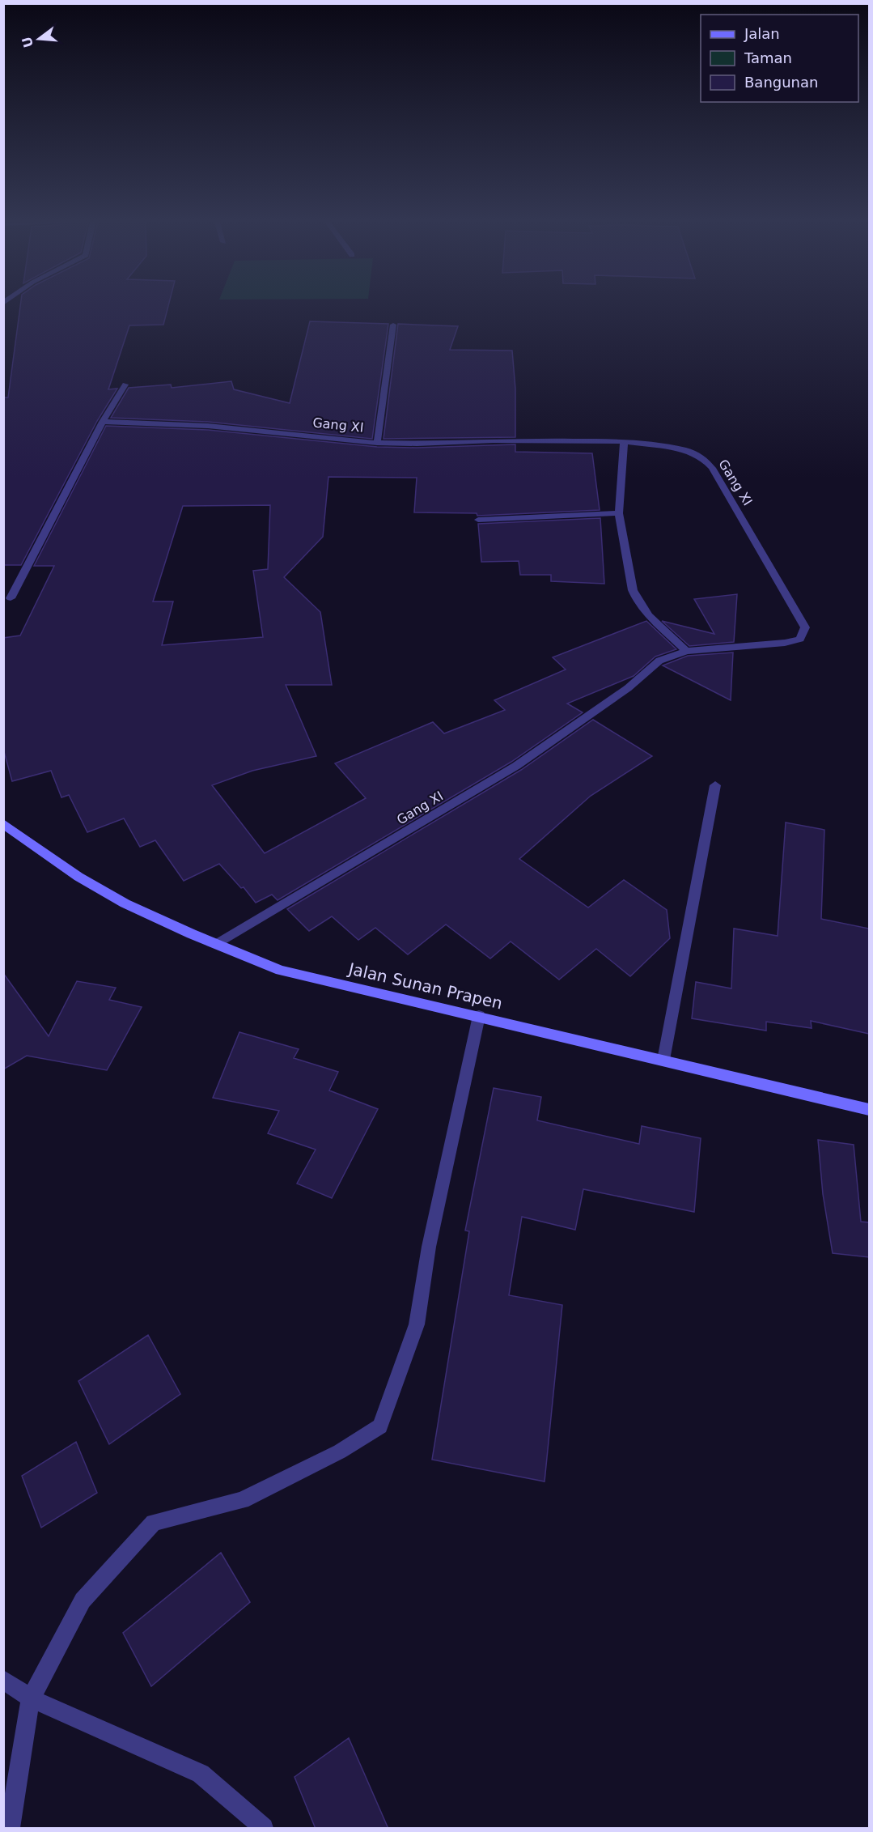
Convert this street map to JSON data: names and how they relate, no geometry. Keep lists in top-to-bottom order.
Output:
{
  "streets": {
    "main road": ["Jalan Sunan Prapen"],
    "street": ["Gang XI"]
  },
  "crossings": [
    ["Gang XI", "Jalan Sunan Prapen"]
  ],
  "legend": ["Jalan", "Taman", "Bangunan"],
  "north": "left"
}
